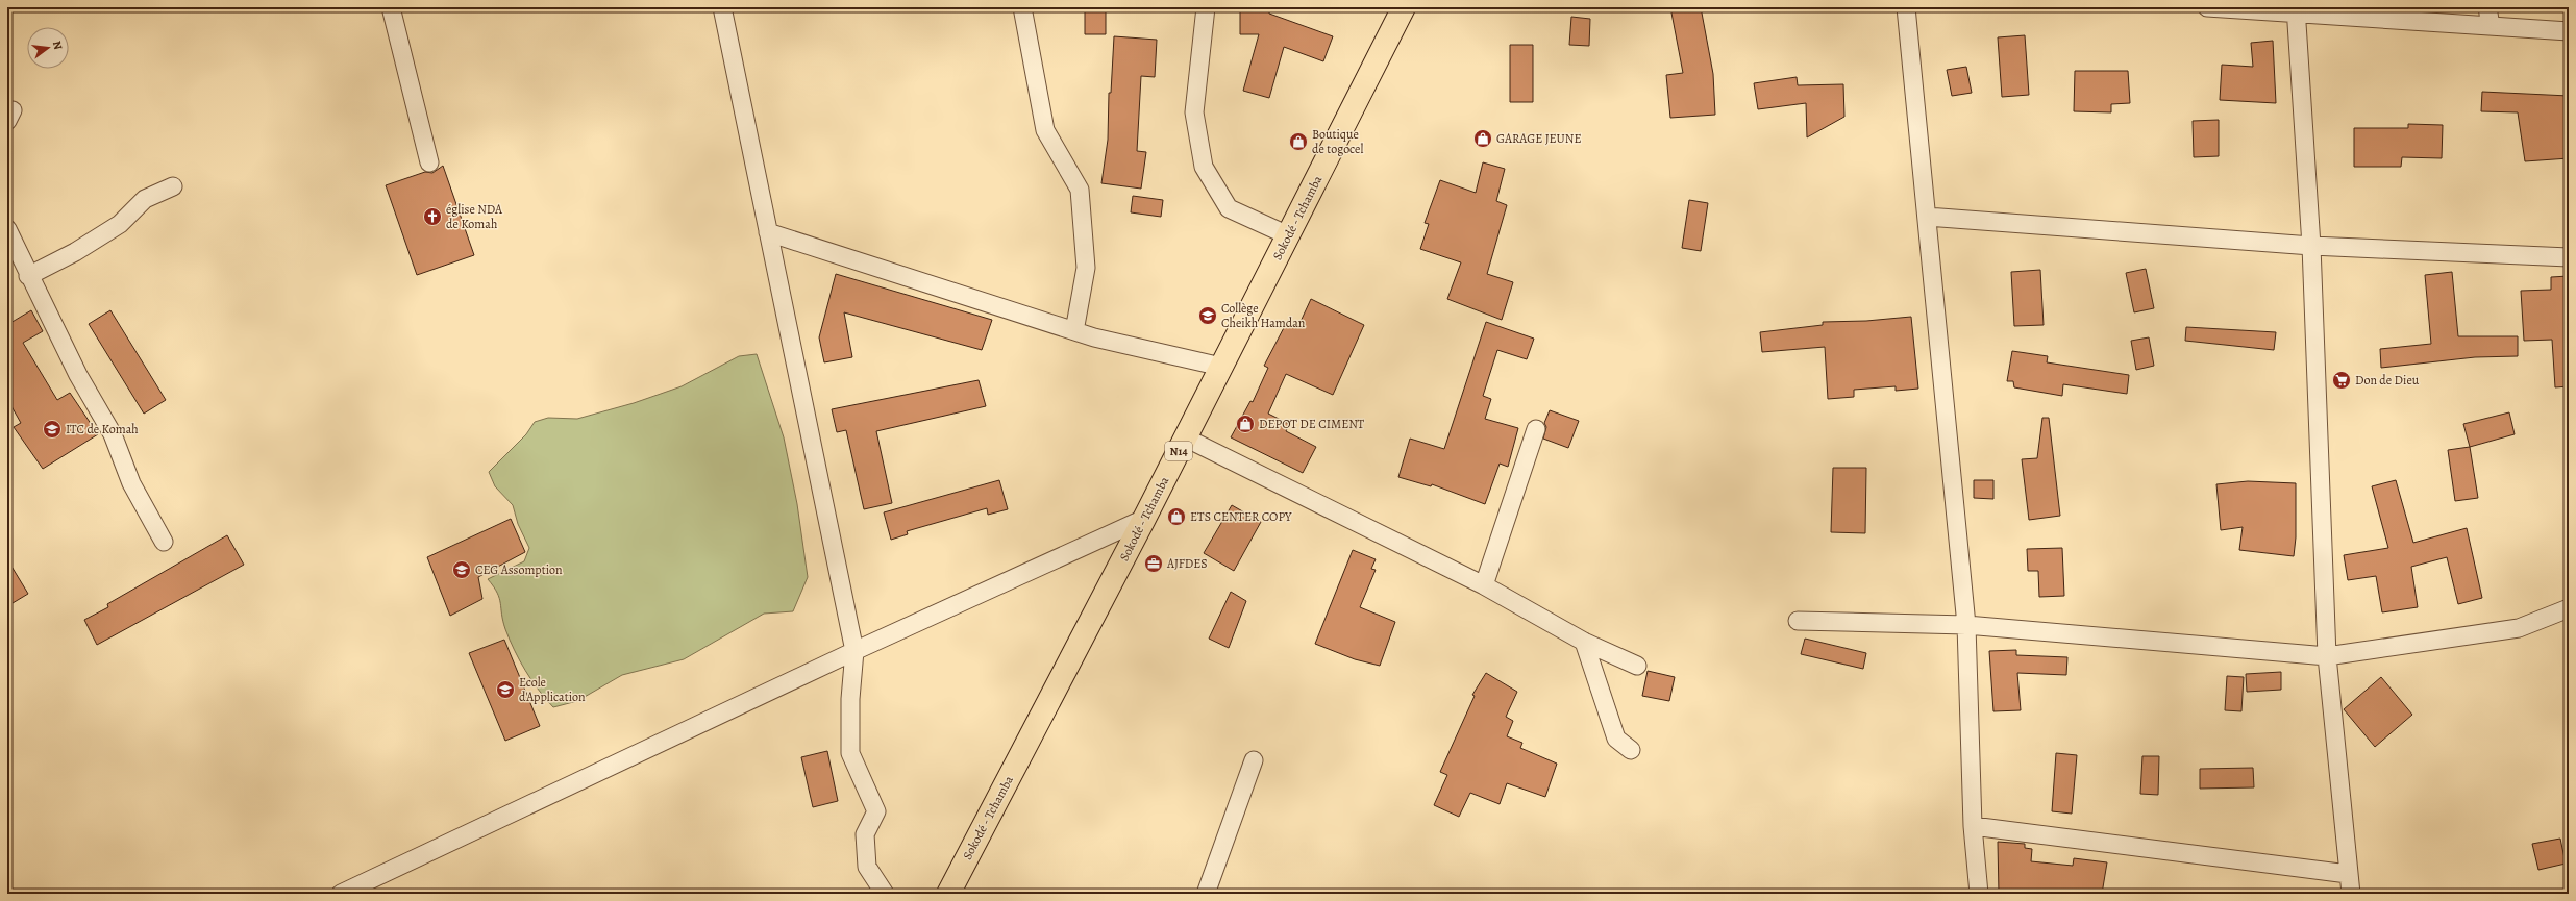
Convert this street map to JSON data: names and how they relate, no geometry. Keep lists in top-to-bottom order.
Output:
{
  "streets": {
    "main road": ["Sokodé - Tchamba", "N14"]
  },
  "places": {
    "shop": [
      "GARAGE JEUNE",
      "Boutique de togocel",
      "DEPOT DE CIMENT",
      "ETS CENTER COPY"
    ],
    "church": ["église NDA de Komah"],
    "school or university": [
      "Collège Cheikh Hamdan",
      "ITC de Komah",
      "CEG Assomption",
      "Ecole d'Application"
    ],
    "supermarket": ["Don de Dieu"],
    "office": ["AJFDES"]
  },
  "north": "right"
}
